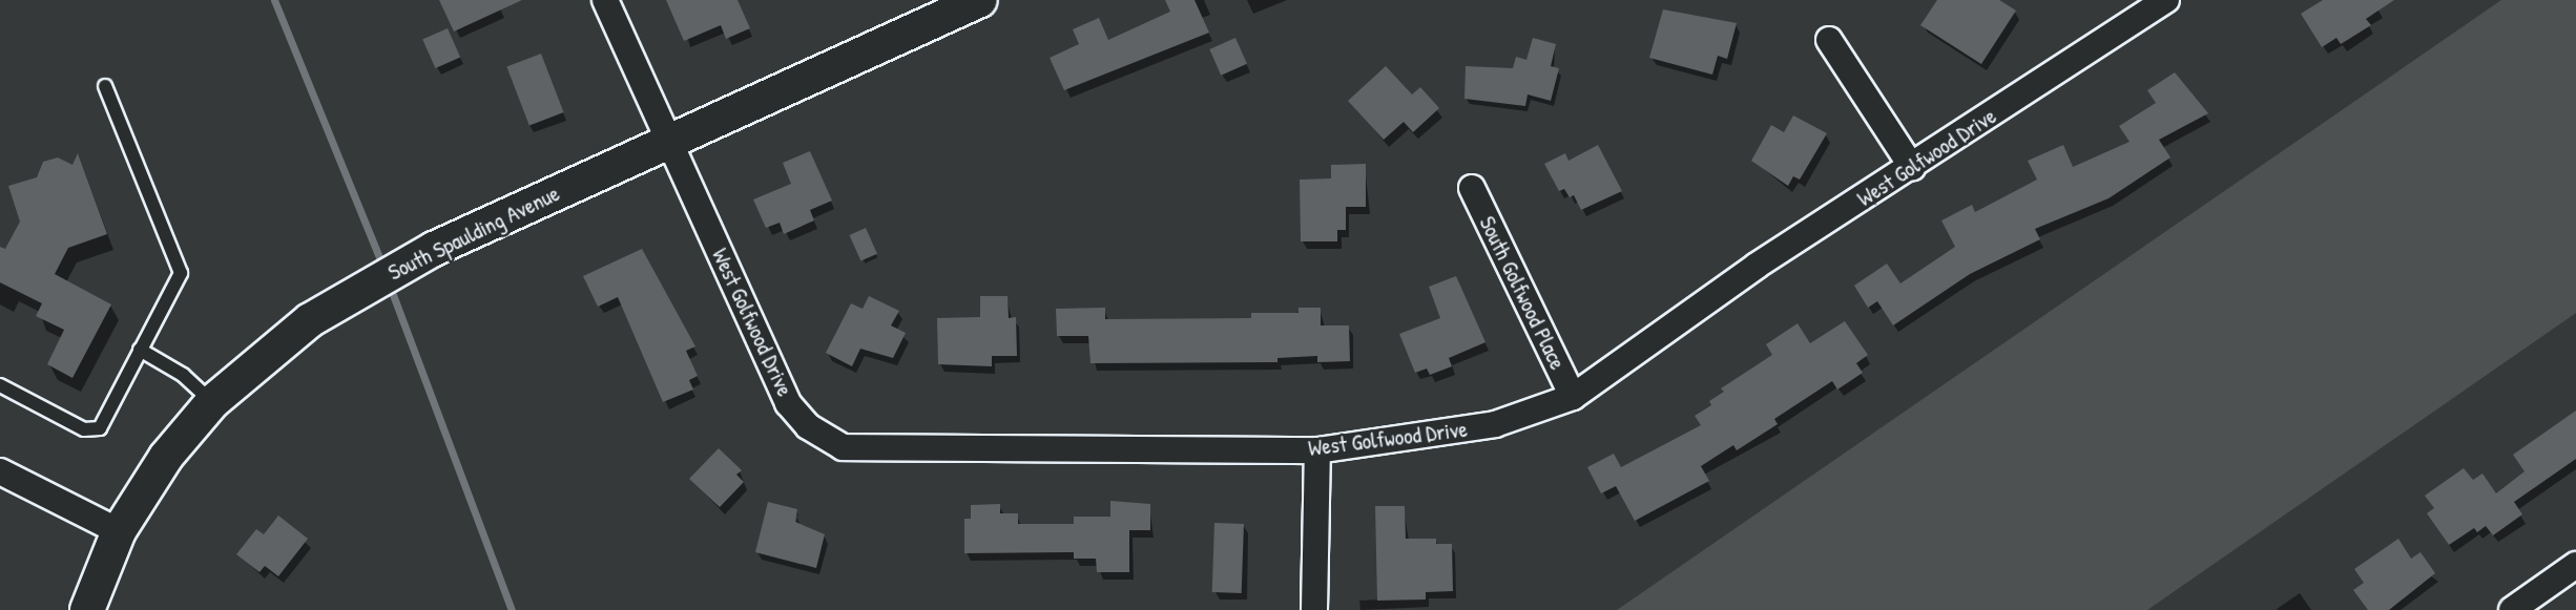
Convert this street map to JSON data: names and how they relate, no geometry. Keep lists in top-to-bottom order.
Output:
{
  "streets": {
    "street": ["West Golfwood Drive", "South Spaulding Avenue", "South Golfwood Place"]
  },
  "crossings": [
    ["West Golfwood Drive", "South Spaulding Avenue"],
    ["West Golfwood Drive", "South Golfwood Place"]
  ]
}
